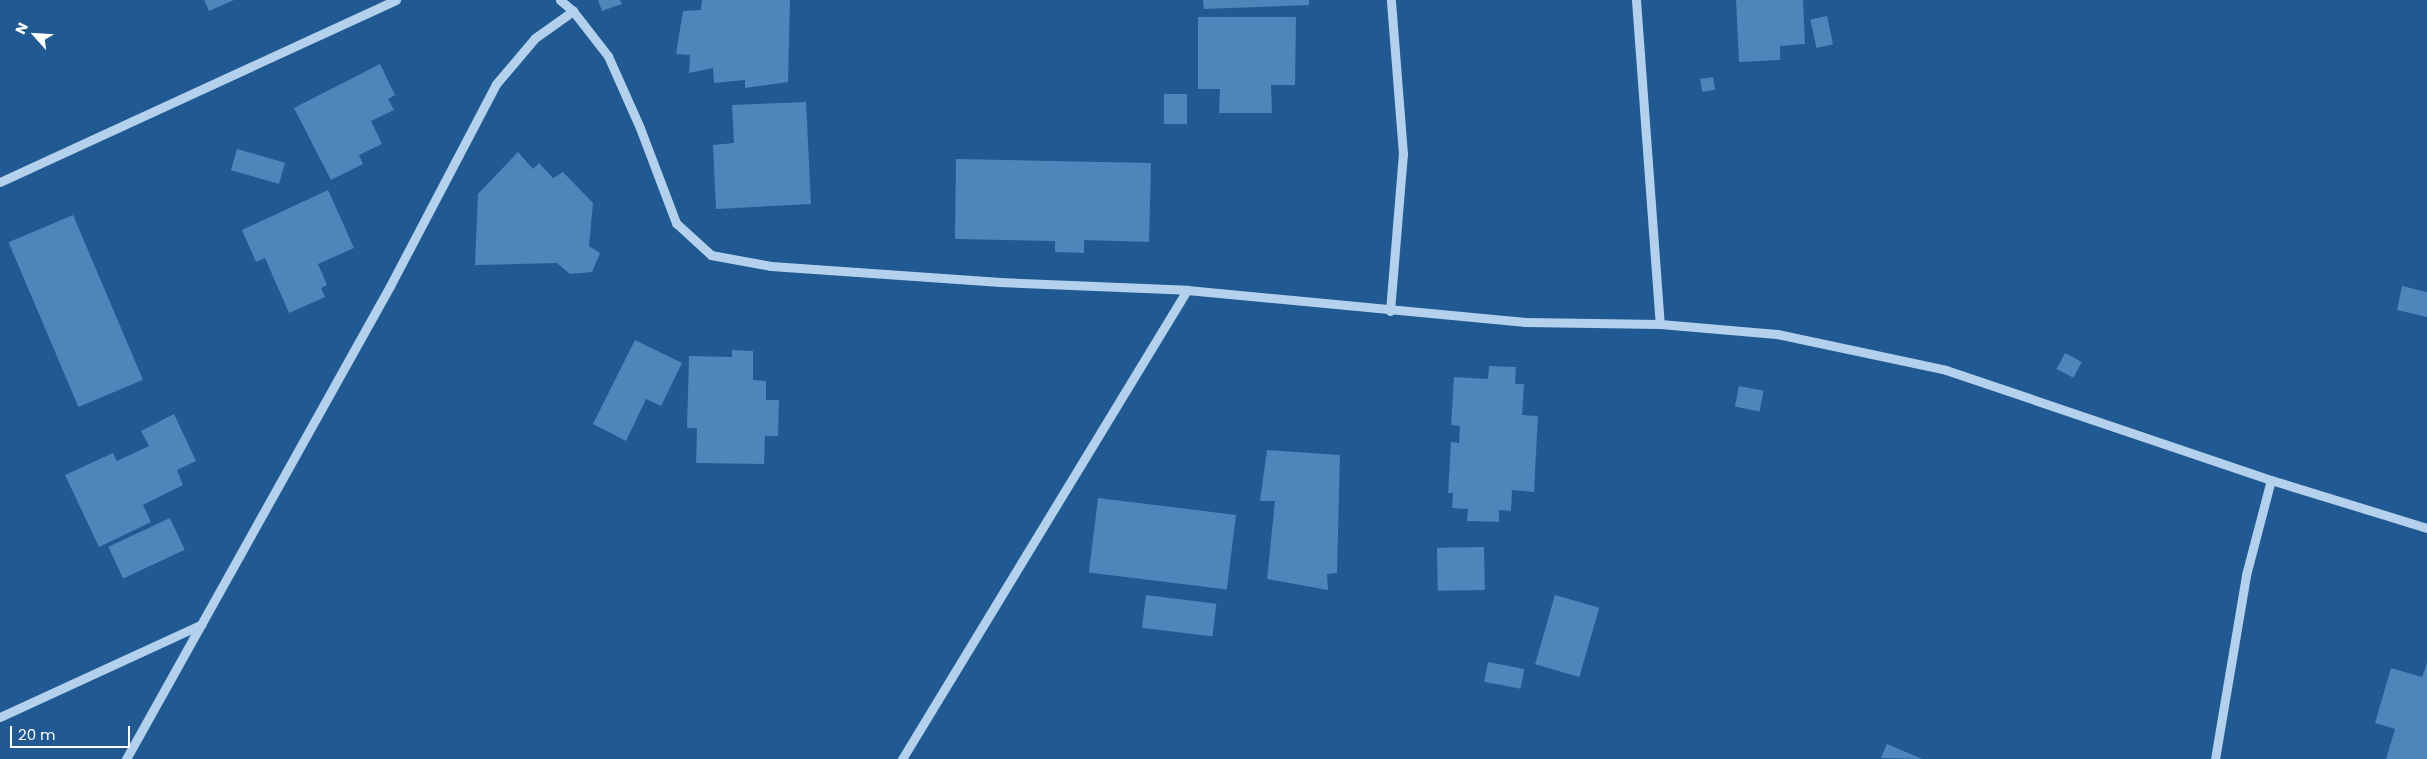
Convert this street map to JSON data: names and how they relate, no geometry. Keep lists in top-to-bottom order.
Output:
{
  "scale_bar": "20 m",
  "north": "top left"
}
